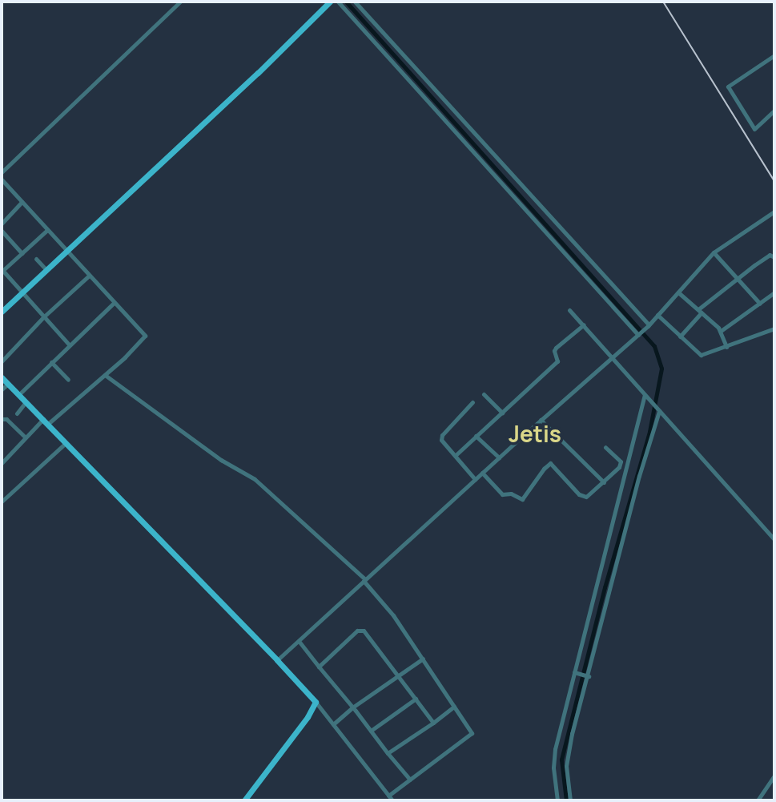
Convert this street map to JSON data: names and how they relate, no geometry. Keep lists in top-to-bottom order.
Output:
{
  "districts": ["Jetis"]
}
